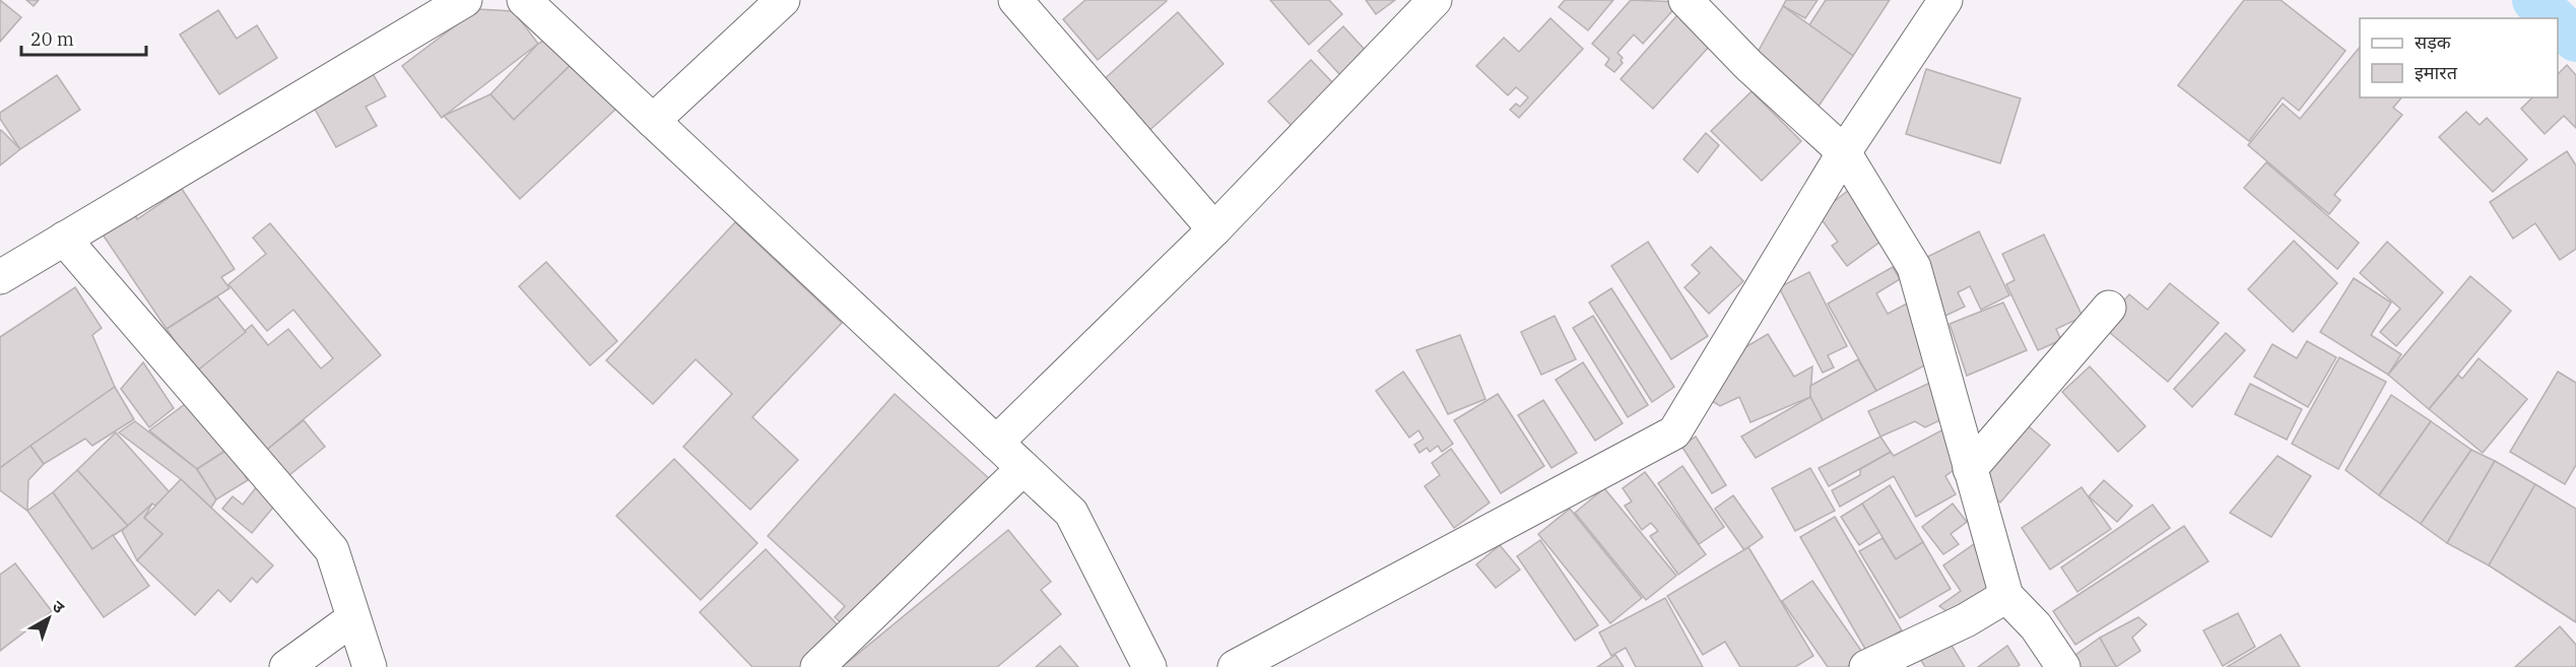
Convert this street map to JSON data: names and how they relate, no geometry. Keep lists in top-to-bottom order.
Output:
{
  "legend": ["सड़क", "इमारत"],
  "scale_bar": "20 m",
  "north": "top right"
}
